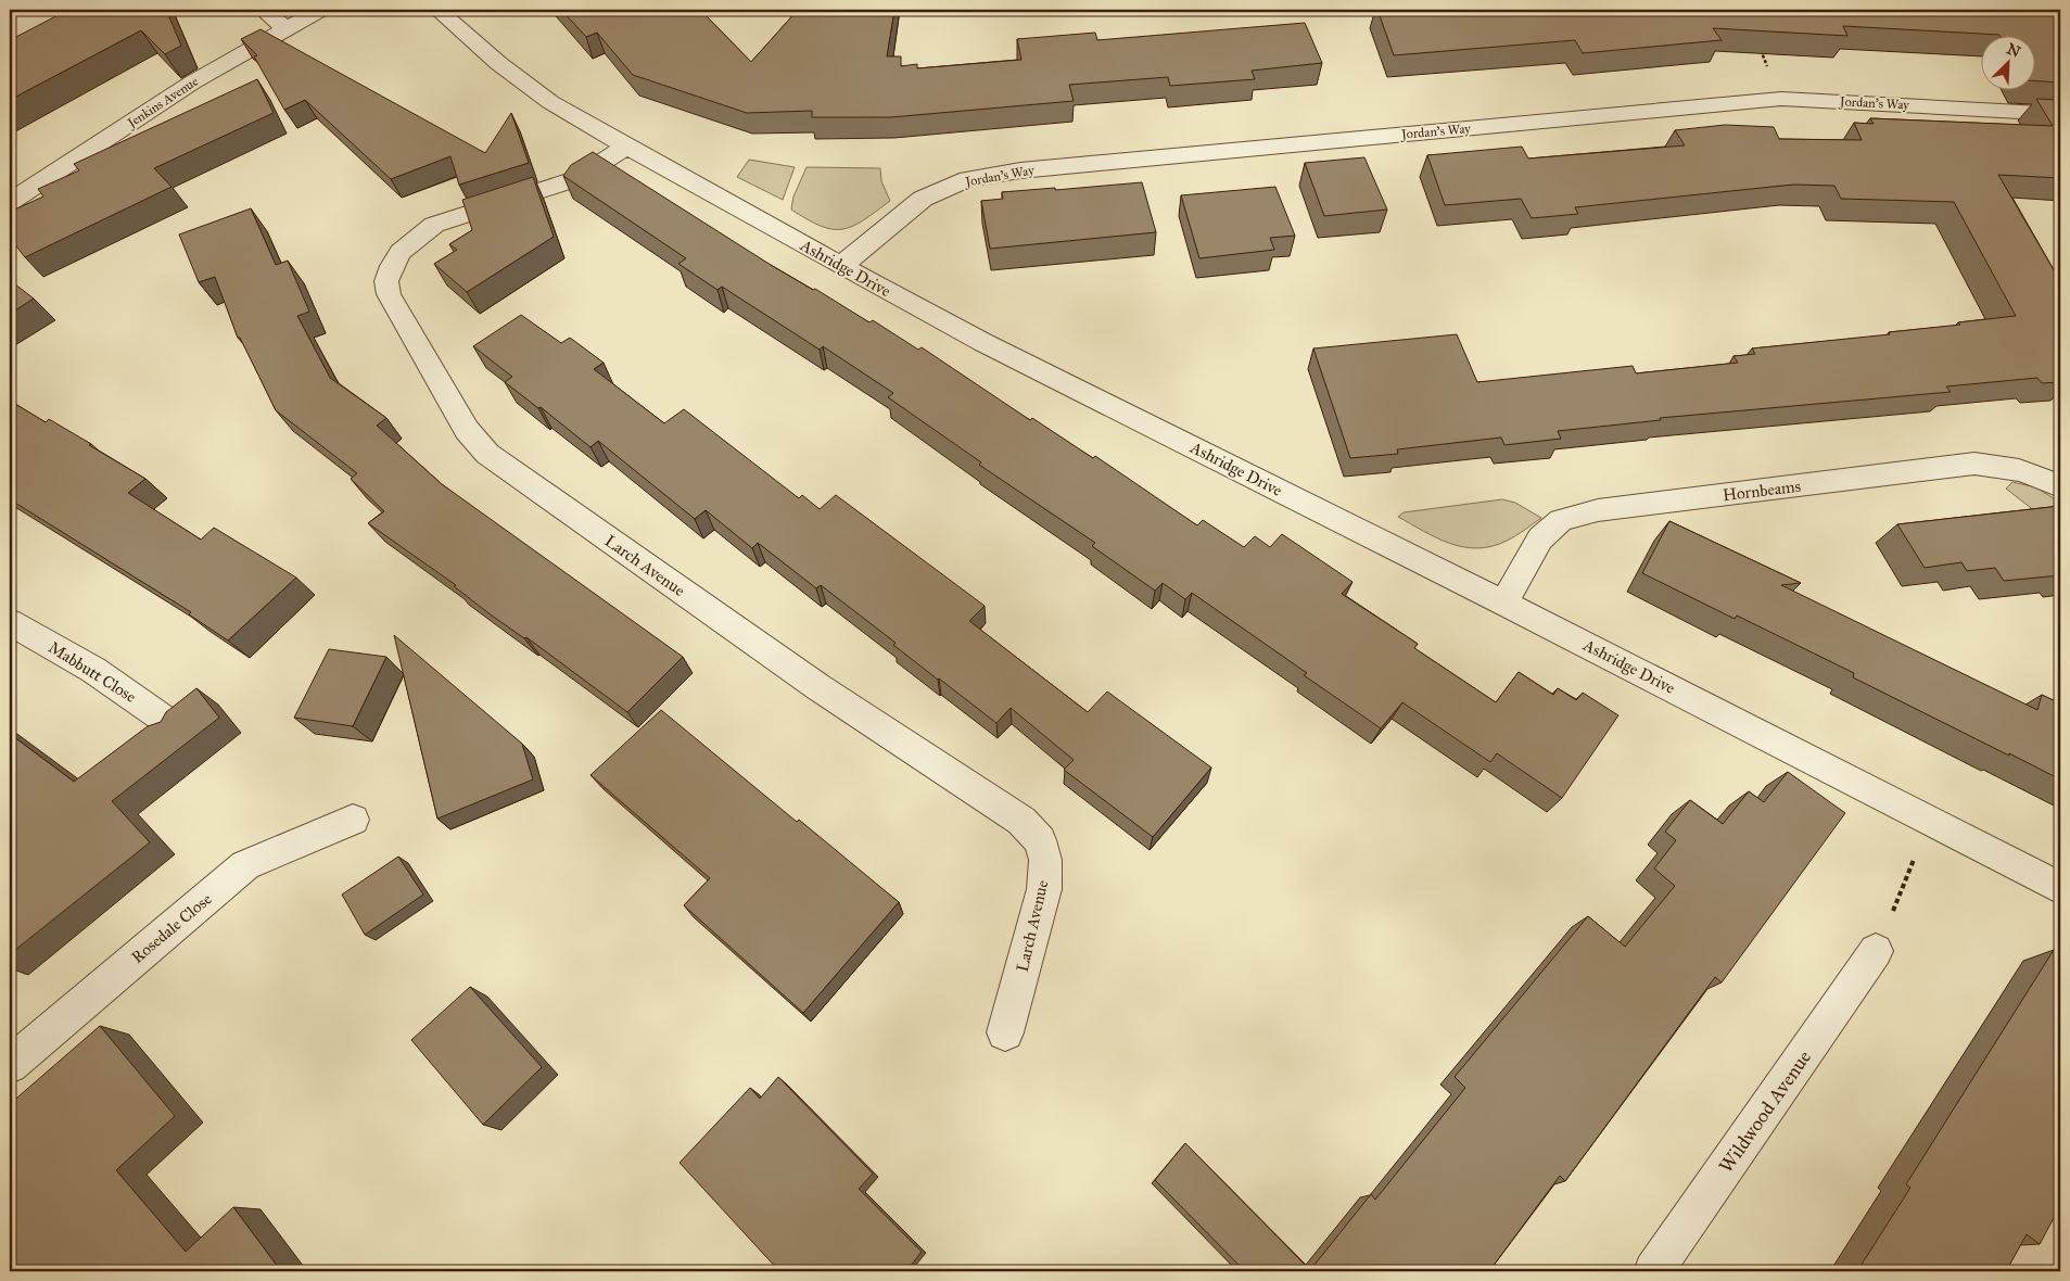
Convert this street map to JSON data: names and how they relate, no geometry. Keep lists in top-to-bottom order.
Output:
{
  "streets": {
    "street": [
      "Jenkins Avenue",
      "Jordan's Way",
      "Ashridge Drive",
      "Hornbeams",
      "Larch Avenue",
      "Mabbutt Close",
      "Rosedale Close",
      "Wildwood Avenue"
    ]
  },
  "crossings": [
    ["Jordan's Way", "Ashridge Drive"],
    ["Ashridge Drive", "Hornbeams"],
    ["Ashridge Drive", "Larch Avenue"]
  ],
  "north": "top right"
}
